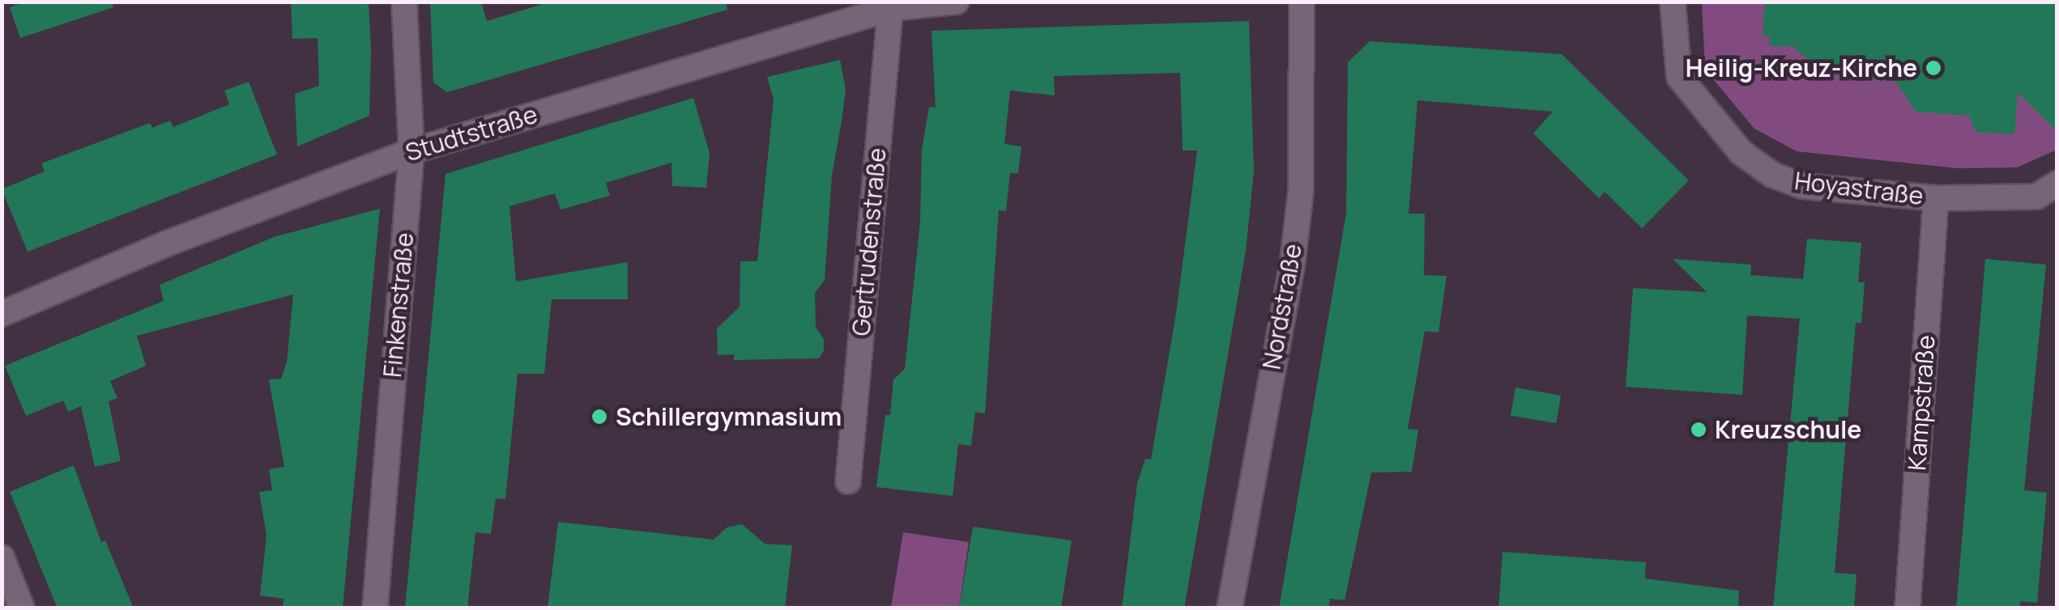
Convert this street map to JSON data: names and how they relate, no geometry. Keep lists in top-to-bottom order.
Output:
{
  "streets": {
    "street": [
      "Studtstraße",
      "Hoyastraße",
      "Gertrudenstraße",
      "Finkenstraße",
      "Nordstraße",
      "Kampstraße"
    ]
  },
  "crossings": [
    ["Studtstraße", "Gertrudenstraße"],
    ["Studtstraße", "Finkenstraße"],
    ["Hoyastraße", "Kampstraße"]
  ],
  "places": ["Heilig-Kreuz-Kirche", "Schillergymnasium", "Kreuzschule"]
}
